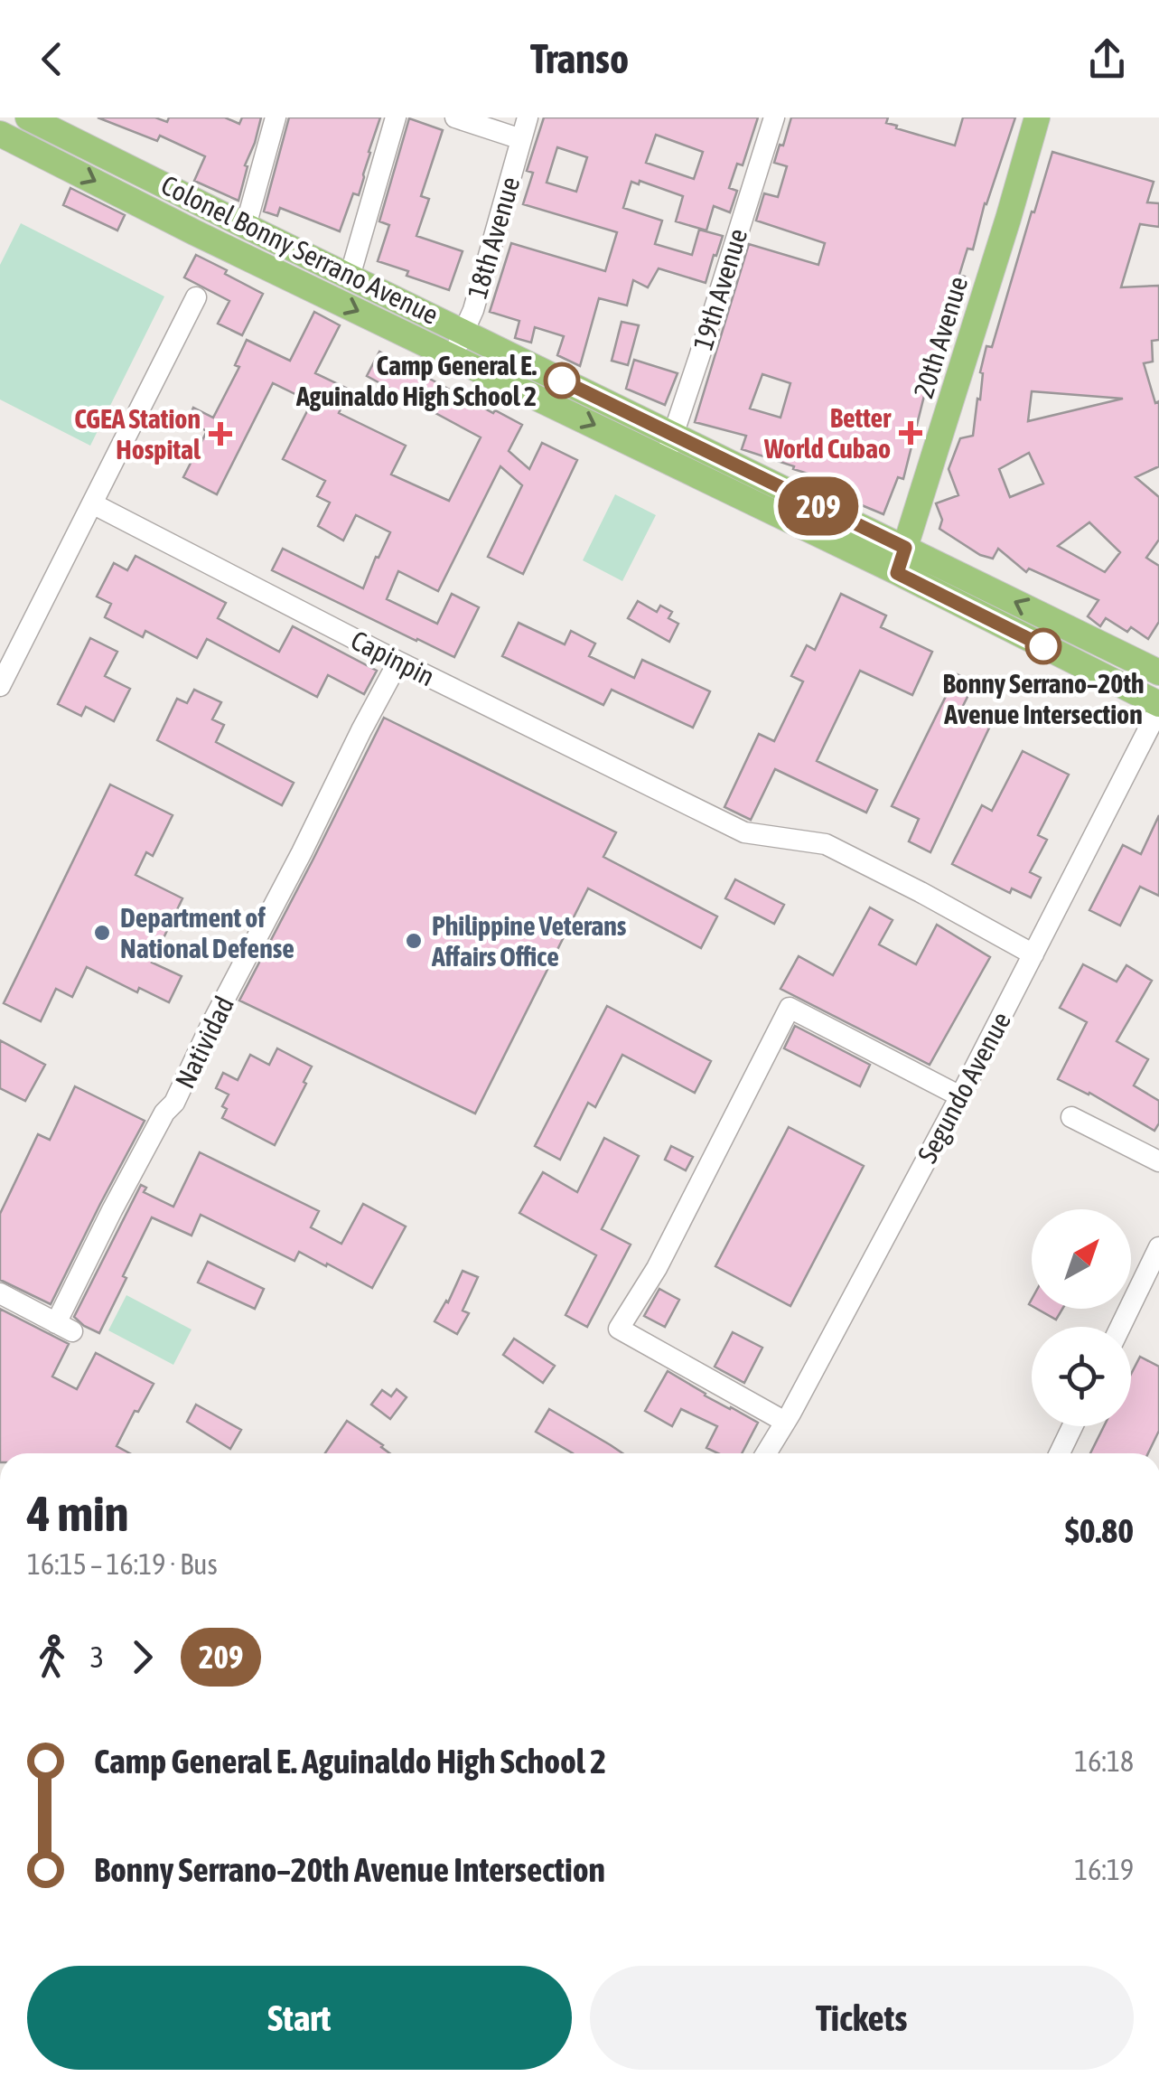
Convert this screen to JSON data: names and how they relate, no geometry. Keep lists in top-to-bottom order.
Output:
{
  "streets": {
    "main road": ["Colonel Bonny Serrano Avenue", "20th Avenue"],
    "street": [
      "18th Avenue",
      "19th Avenue",
      "Capinpin",
      "Natividad",
      "Segundo Avenue"
    ]
  },
  "crossings": [
    ["18th Avenue", "Colonel Bonny Serrano Avenue"],
    ["Colonel Bonny Serrano Avenue", "19th Avenue"],
    ["Colonel Bonny Serrano Avenue", "20th Avenue"],
    ["Colonel Bonny Serrano Avenue", "Segundo Avenue"],
    ["Capinpin", "Natividad"],
    ["Capinpin", "Segundo Avenue"]
  ],
  "places": {
    "other": [
      "Camp General E. Aguinaldo High School 2",
      "Bonny Serrano–20th Avenue Intersection",
      "Department of National Defense",
      "Philippine Veterans Affairs Office"
    ],
    "health": ["Better World Cubao", "CGEA Station Hospital"]
  },
  "lines": ["bus line 209"],
  "north": "top right",
  "page": {
    "header": "Transo",
    "on_map": "209",
    "heading": ["4 min", "16:15 – 16:19 · Bus", "$0.80"],
    "legs": ["3", "209"],
    "list": [
      {
        "name": "Camp General E. Aguinaldo High School 2",
        "value": "16:18"
      },
      {
        "name": "Bonny Serrano–20th Avenue Intersection",
        "value": "16:19"
      }
    ],
    "buttons": ["Start", "Tickets"]
  }
}
